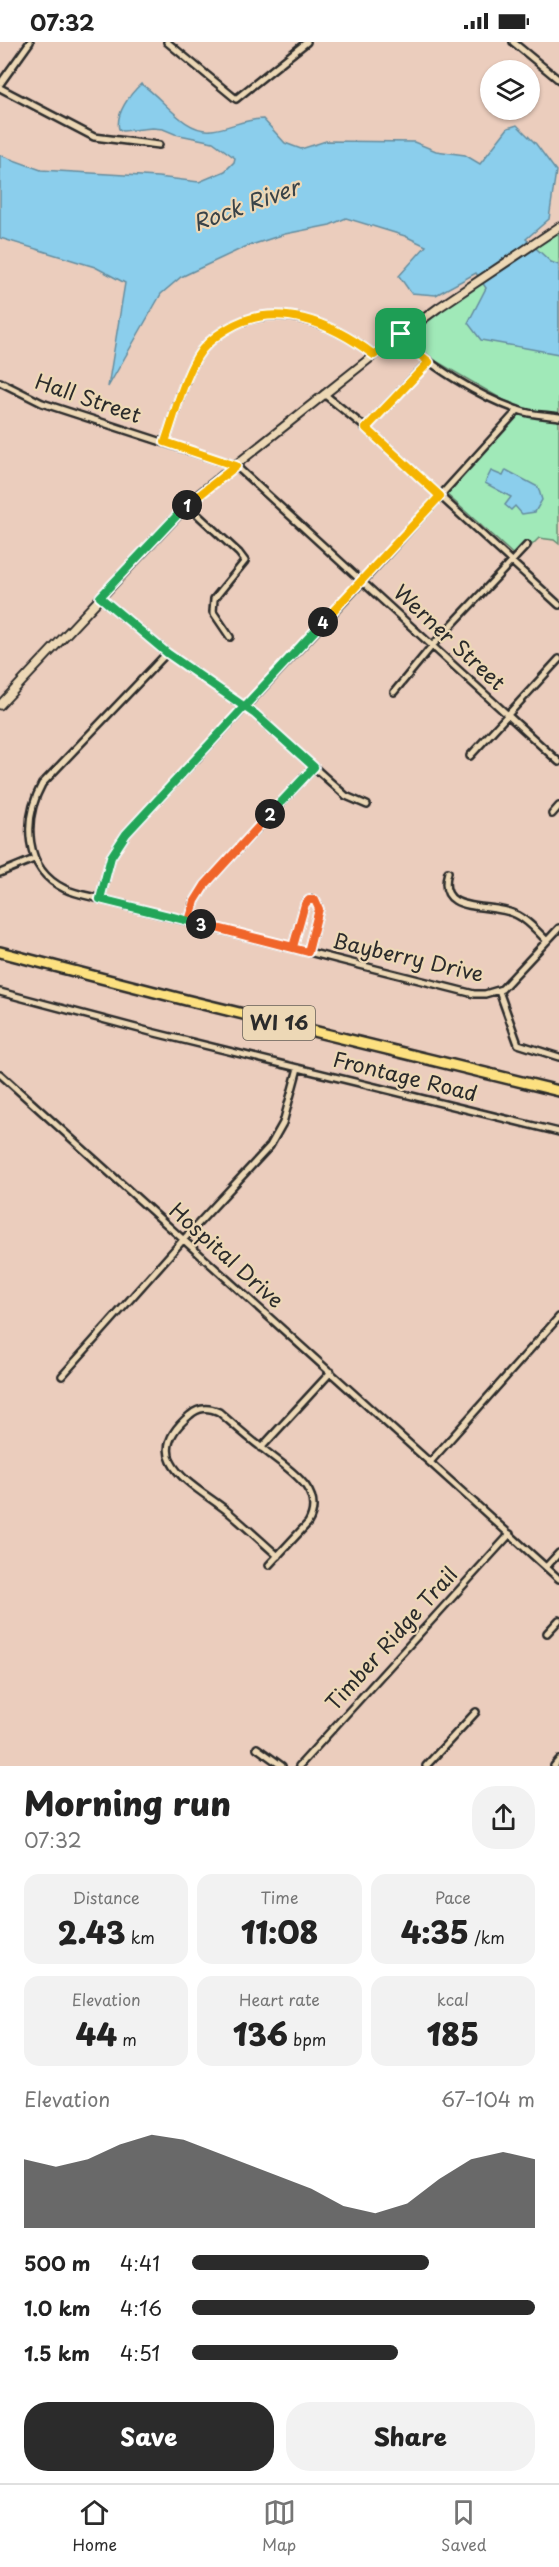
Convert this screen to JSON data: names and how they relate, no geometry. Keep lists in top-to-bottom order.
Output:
{
  "streets": {
    "highway": ["WI 16"],
    "street": [
      "Hall Street",
      "Werner Street",
      "Bayberry Drive",
      "Frontage Road",
      "Hospital Drive",
      "Timber Ridge Trail"
    ]
  },
  "crossings": [
    ["Hall Street", "Werner Street"],
    ["Hospital Drive", "Timber Ridge Trail"]
  ],
  "water": ["Rock River"],
  "page": {
    "status": "07:32",
    "pins": [
      "1",
      "4",
      "2",
      "3"
    ],
    "heading": ["Morning run", "07:32"],
    "stats": [
      ["Distance", "2.43 km"],
      ["Time", "11:08"],
      ["Pace", "4:35 /km"],
      ["Elevation", "44 m"],
      ["Heart rate", "136 bpm"],
      ["kcal", "185"]
    ],
    "chart": ["Elevation", "67–104 m"],
    "list": [
      {
        "name": "500 m",
        "note": "4:41"
      },
      {
        "name": "1.0 km",
        "note": "4:16"
      },
      {
        "name": "1.5 km",
        "note": "4:51"
      }
    ],
    "buttons": ["Save", "Share"],
    "tabs": ["Home", "Map", "Saved"]
  }
}
